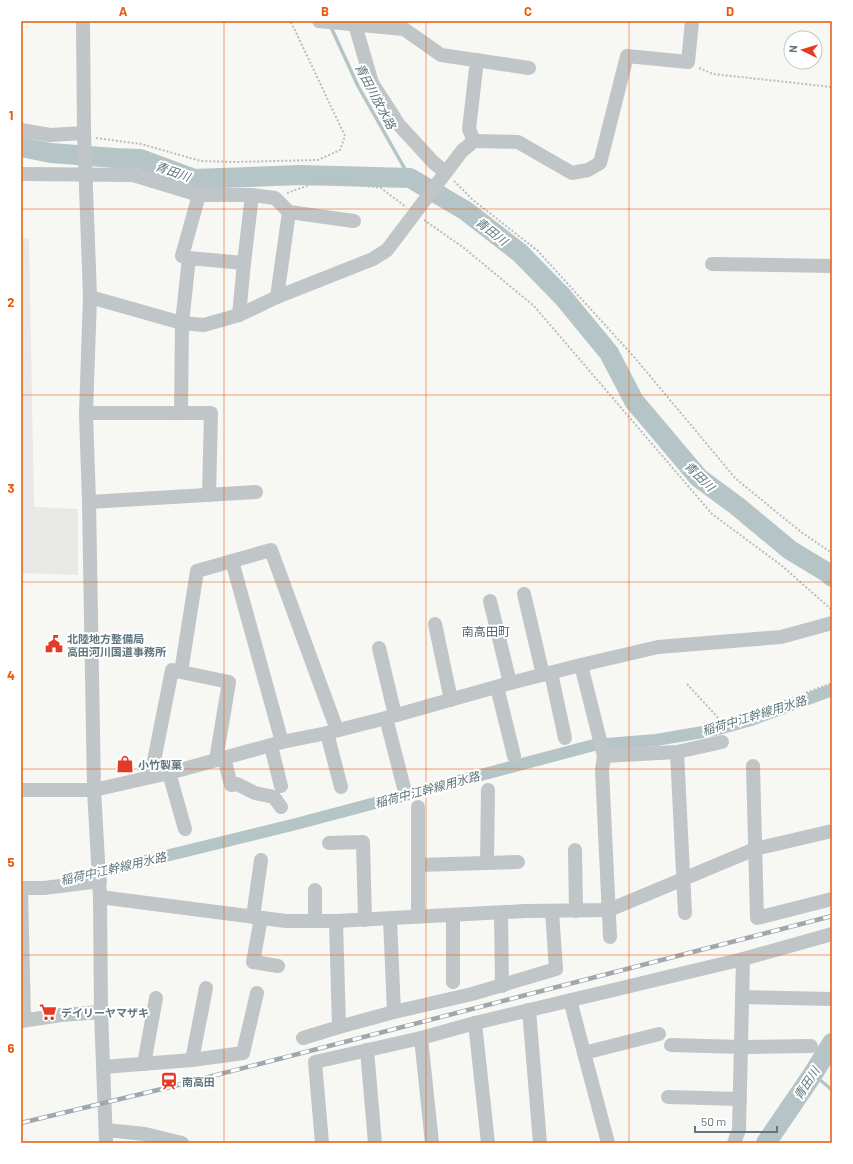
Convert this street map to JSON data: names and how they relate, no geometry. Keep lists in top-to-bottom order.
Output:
{
  "districts": ["南高田町"],
  "water": ["青田川放水路", "青田川", "稲荷中江幹線用水路"],
  "places": {
    "public building": ["北陸地方整備局 高田河川国道事務所"],
    "shop": ["小竹製菓"],
    "supermarket": ["デイリーヤマザキ"],
    "station": ["南高田"]
  },
  "scale_bar": "50 m",
  "north": "left",
  "grid": {
    "columns": [
      "A",
      "B",
      "C",
      "D"
    ],
    "rows": [
      "1",
      "2",
      "3",
      "4",
      "5",
      "6"
    ]
  }
}
